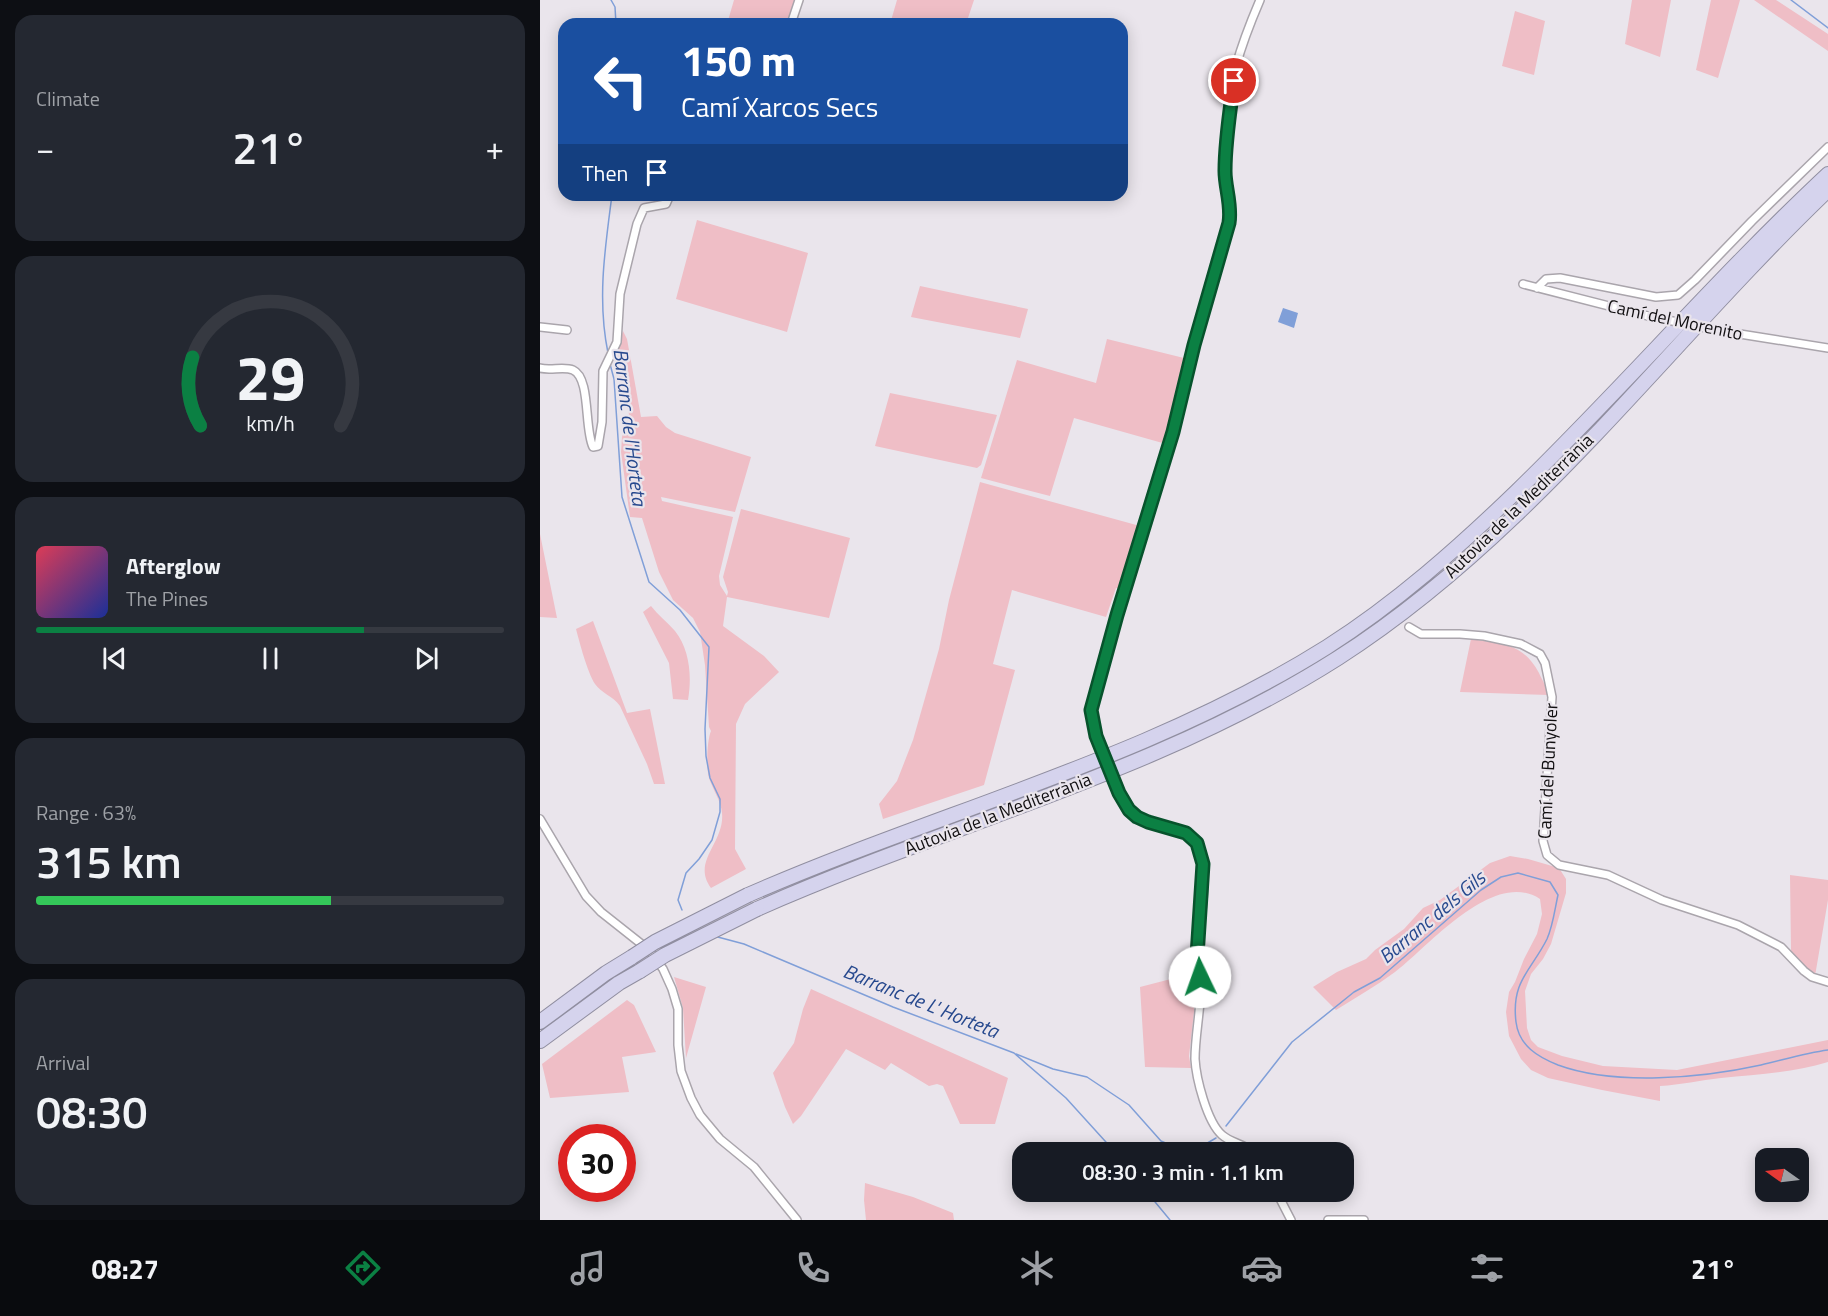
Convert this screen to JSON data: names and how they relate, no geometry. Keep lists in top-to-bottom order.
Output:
{
  "streets": {
    "highway": ["Autovia de la Mediterrània"],
    "street": ["Camí del Morenito", "Camí del Bunyoler"]
  },
  "water": ["Barranc de l'Horteta", "Barranc dels Gils", "Barranc de L' Horteta"],
  "north": "left",
  "page": {
    "tile": [
      "Climate",
      ["Range · 63%", "315 km"],
      ["Arrival", "08:30"]
    ],
    "turn": ["150 m", "Camí Xarcos Secs"],
    "heat": ["−", "21°", "+"],
    "then": "Then",
    "song": ["Afterglow", "The Pines"],
    "limit": "30",
    "trip": "08:30 · 3 min · 1.1 km",
    "tabs": ["08:27", "21°"],
    "gauge": ["29", "km/h"]
  }
}
